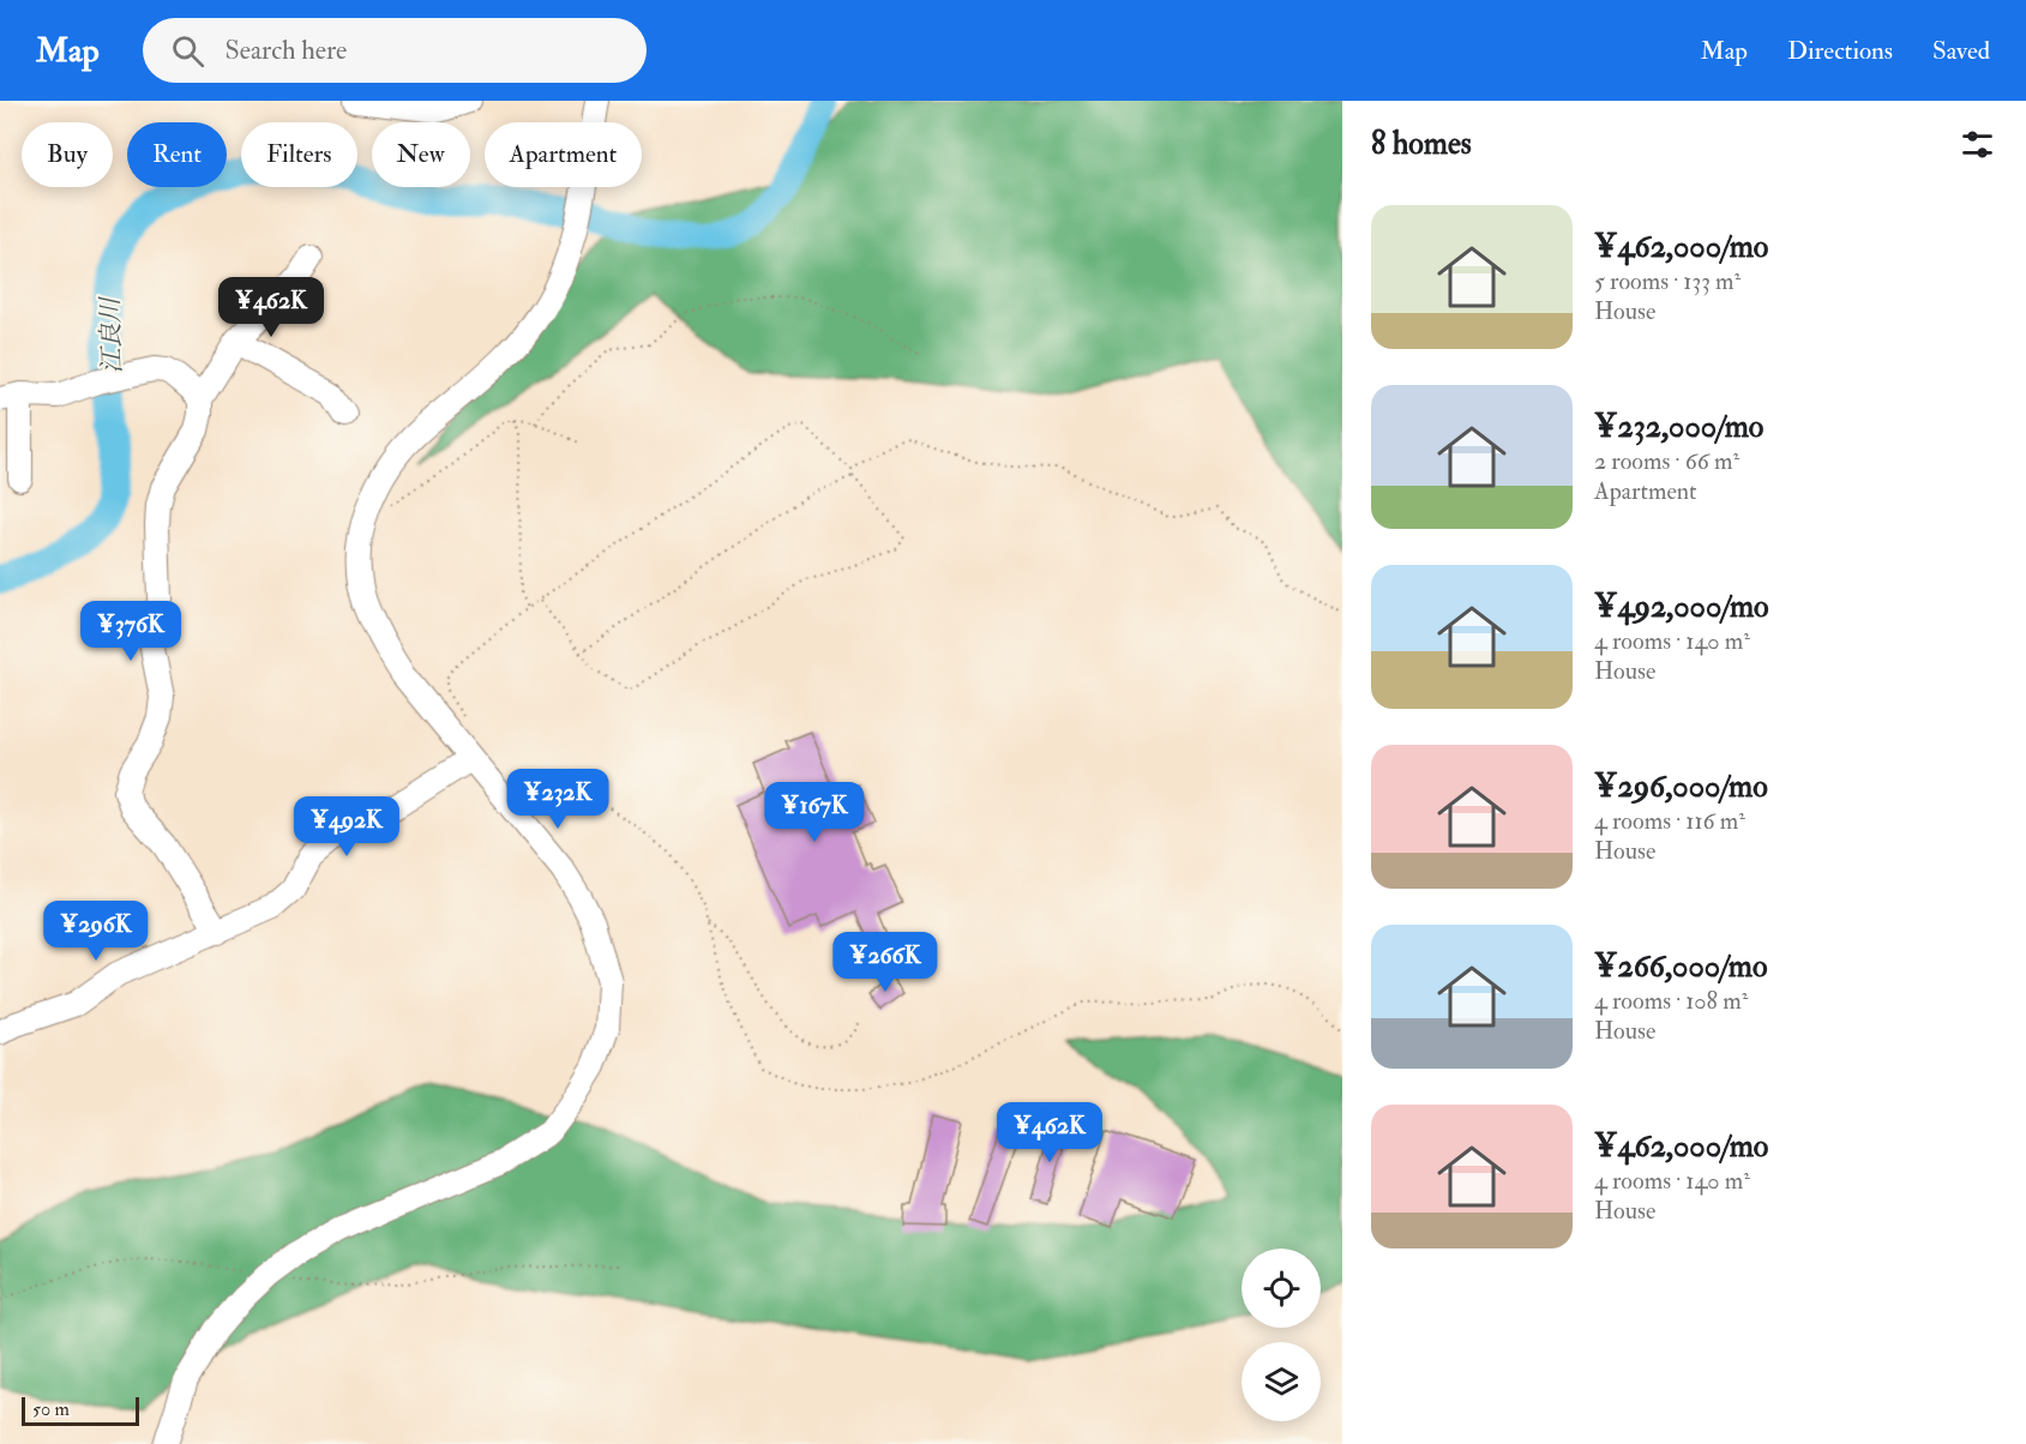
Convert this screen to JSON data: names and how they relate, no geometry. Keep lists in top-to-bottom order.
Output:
{
  "water": ["江良川"],
  "scale_bar": "50 m",
  "page": {
    "header": "Map",
    "search": "Search here",
    "nav": ["Map", "Directions", "Saved"],
    "heading": "8 homes",
    "chip": [
      "Buy",
      "Rent",
      "Filters",
      "New",
      "Apartment"
    ],
    "list": [
      {
        "name": "¥462,000/mo",
        "note": "5 rooms · 133 m² · House"
      },
      {
        "name": "¥232,000/mo",
        "note": "2 rooms · 66 m² · Apartment"
      },
      {
        "name": "¥492,000/mo",
        "note": "4 rooms · 140 m² · House"
      },
      {
        "name": "¥296,000/mo",
        "note": "4 rooms · 116 m² · House"
      },
      {
        "name": "¥266,000/mo",
        "note": "4 rooms · 108 m² · House"
      },
      {
        "name": "¥462,000/mo",
        "note": "4 rooms · 140 m² · House"
      }
    ],
    "price": [
      "¥462K",
      "¥376K",
      "¥232K",
      "¥167K",
      "¥492K",
      "¥296K",
      "¥266K",
      "¥462K"
    ],
    "scale": "50 m"
  }
}
